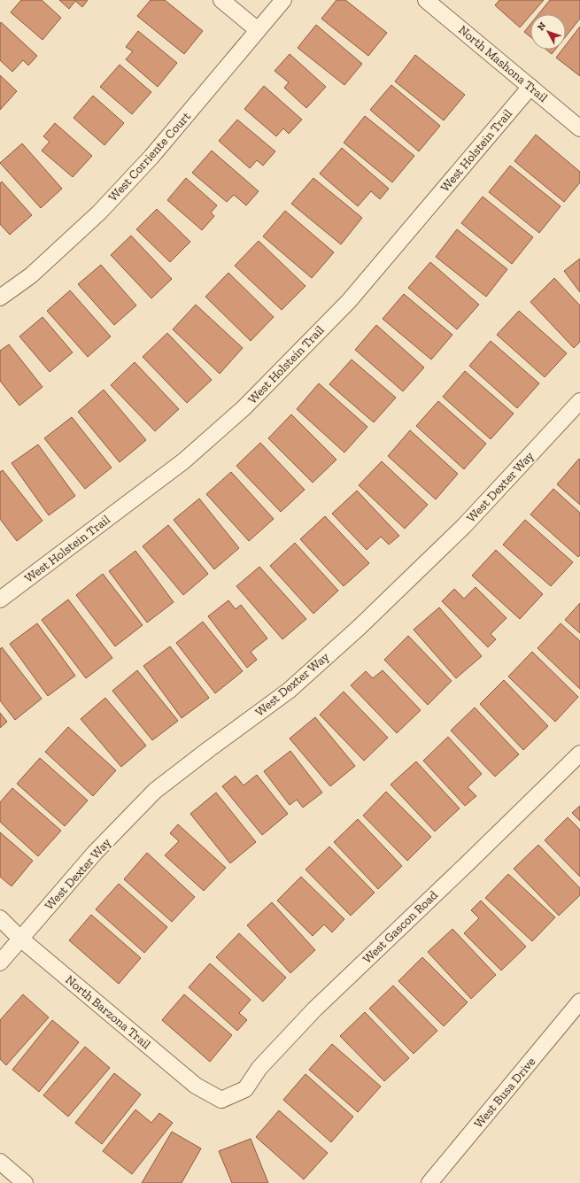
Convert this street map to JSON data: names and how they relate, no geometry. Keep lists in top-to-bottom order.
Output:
{
  "streets": {
    "street": [
      "North Mashona Trail",
      "West Holstein Trail",
      "West Corriente Court",
      "West Dexter Way",
      "West Gascon Road",
      "North Barzona Trail",
      "West Busa Drive"
    ]
  },
  "crossings": [
    ["North Mashona Trail", "West Holstein Trail"],
    ["West Dexter Way", "North Barzona Trail"],
    ["West Gascon Road", "North Barzona Trail"]
  ],
  "north": "top left"
}
